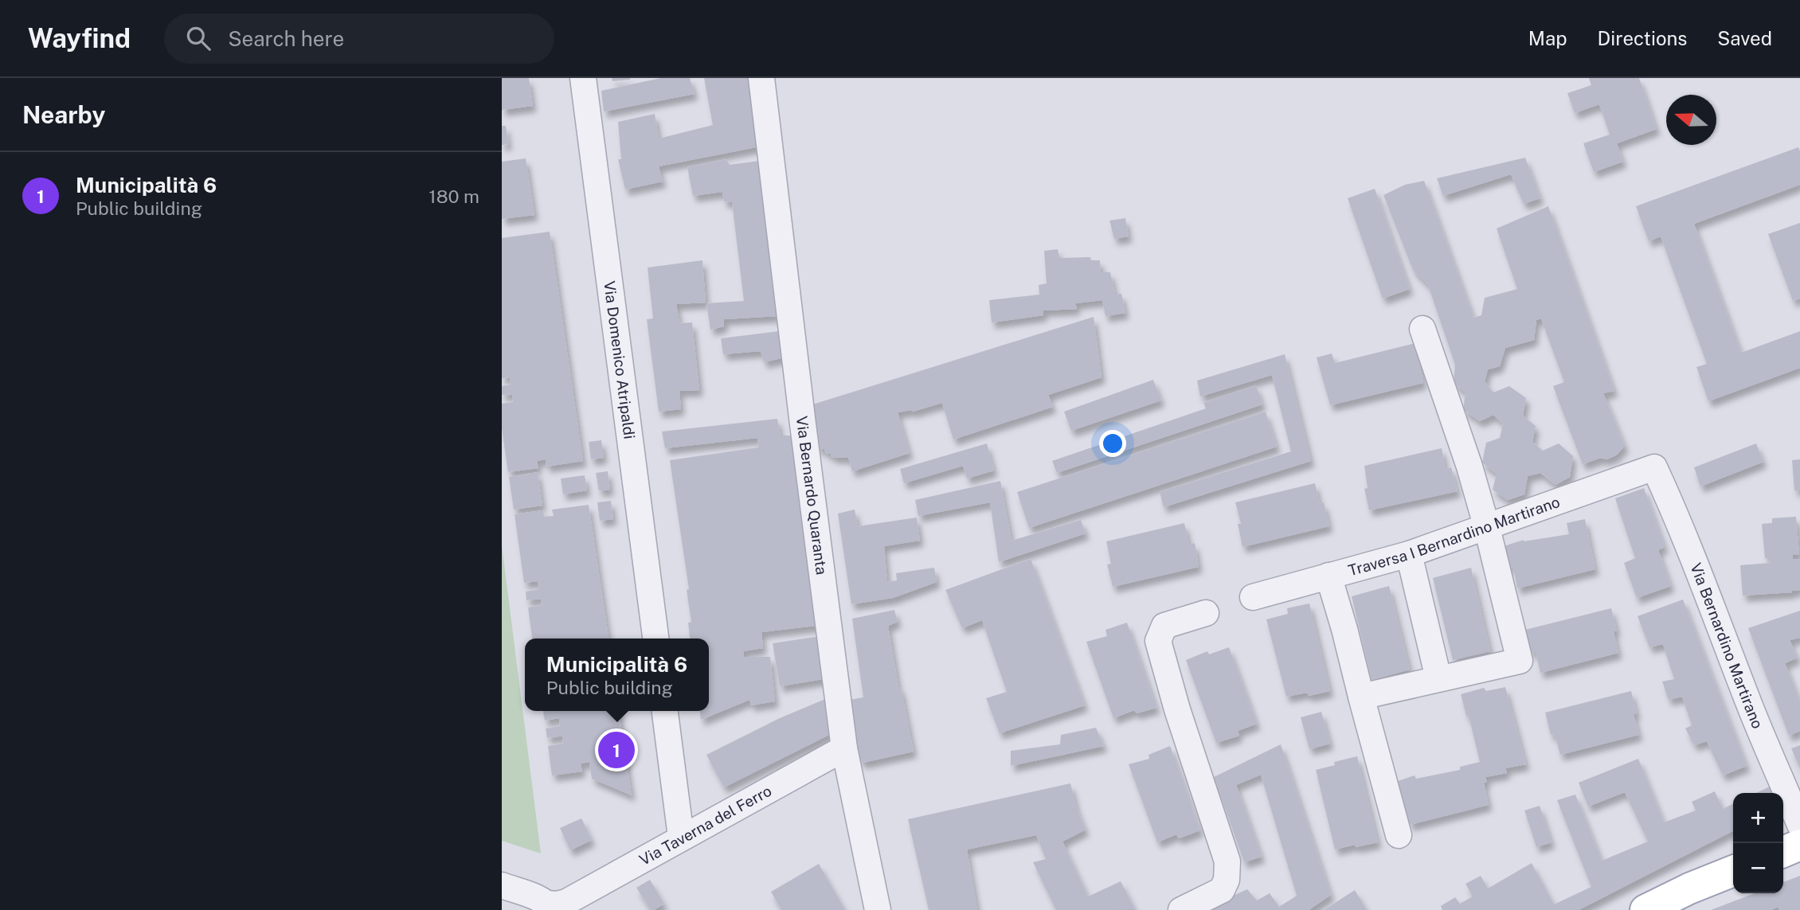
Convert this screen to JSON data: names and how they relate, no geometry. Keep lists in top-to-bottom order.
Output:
{
  "streets": {
    "street": [
      "Via Domenico Atripaldi",
      "Via Bernardo Quaranta",
      "Traversa I Bernardino Martirano",
      "Via Bernardino Martirano",
      "Via Taverna del Ferro"
    ]
  },
  "crossings": [
    ["Via Bernardo Quaranta", "Via Taverna del Ferro"],
    ["Traversa I Bernardino Martirano", "Via Bernardino Martirano"]
  ],
  "north": "left",
  "page": {
    "header": "Wayfind",
    "search": "Search here",
    "nav": ["Map", "Directions", "Saved"],
    "heading": "Nearby",
    "list": [
      {
        "mark": "1",
        "name": "Municipalità 6",
        "note": "Public building",
        "value": "180 m"
      }
    ],
    "popup": ["Municipalità 6", "Public building"],
    "pins": "1",
    "map_buttons": ["+", "−"]
  }
}
